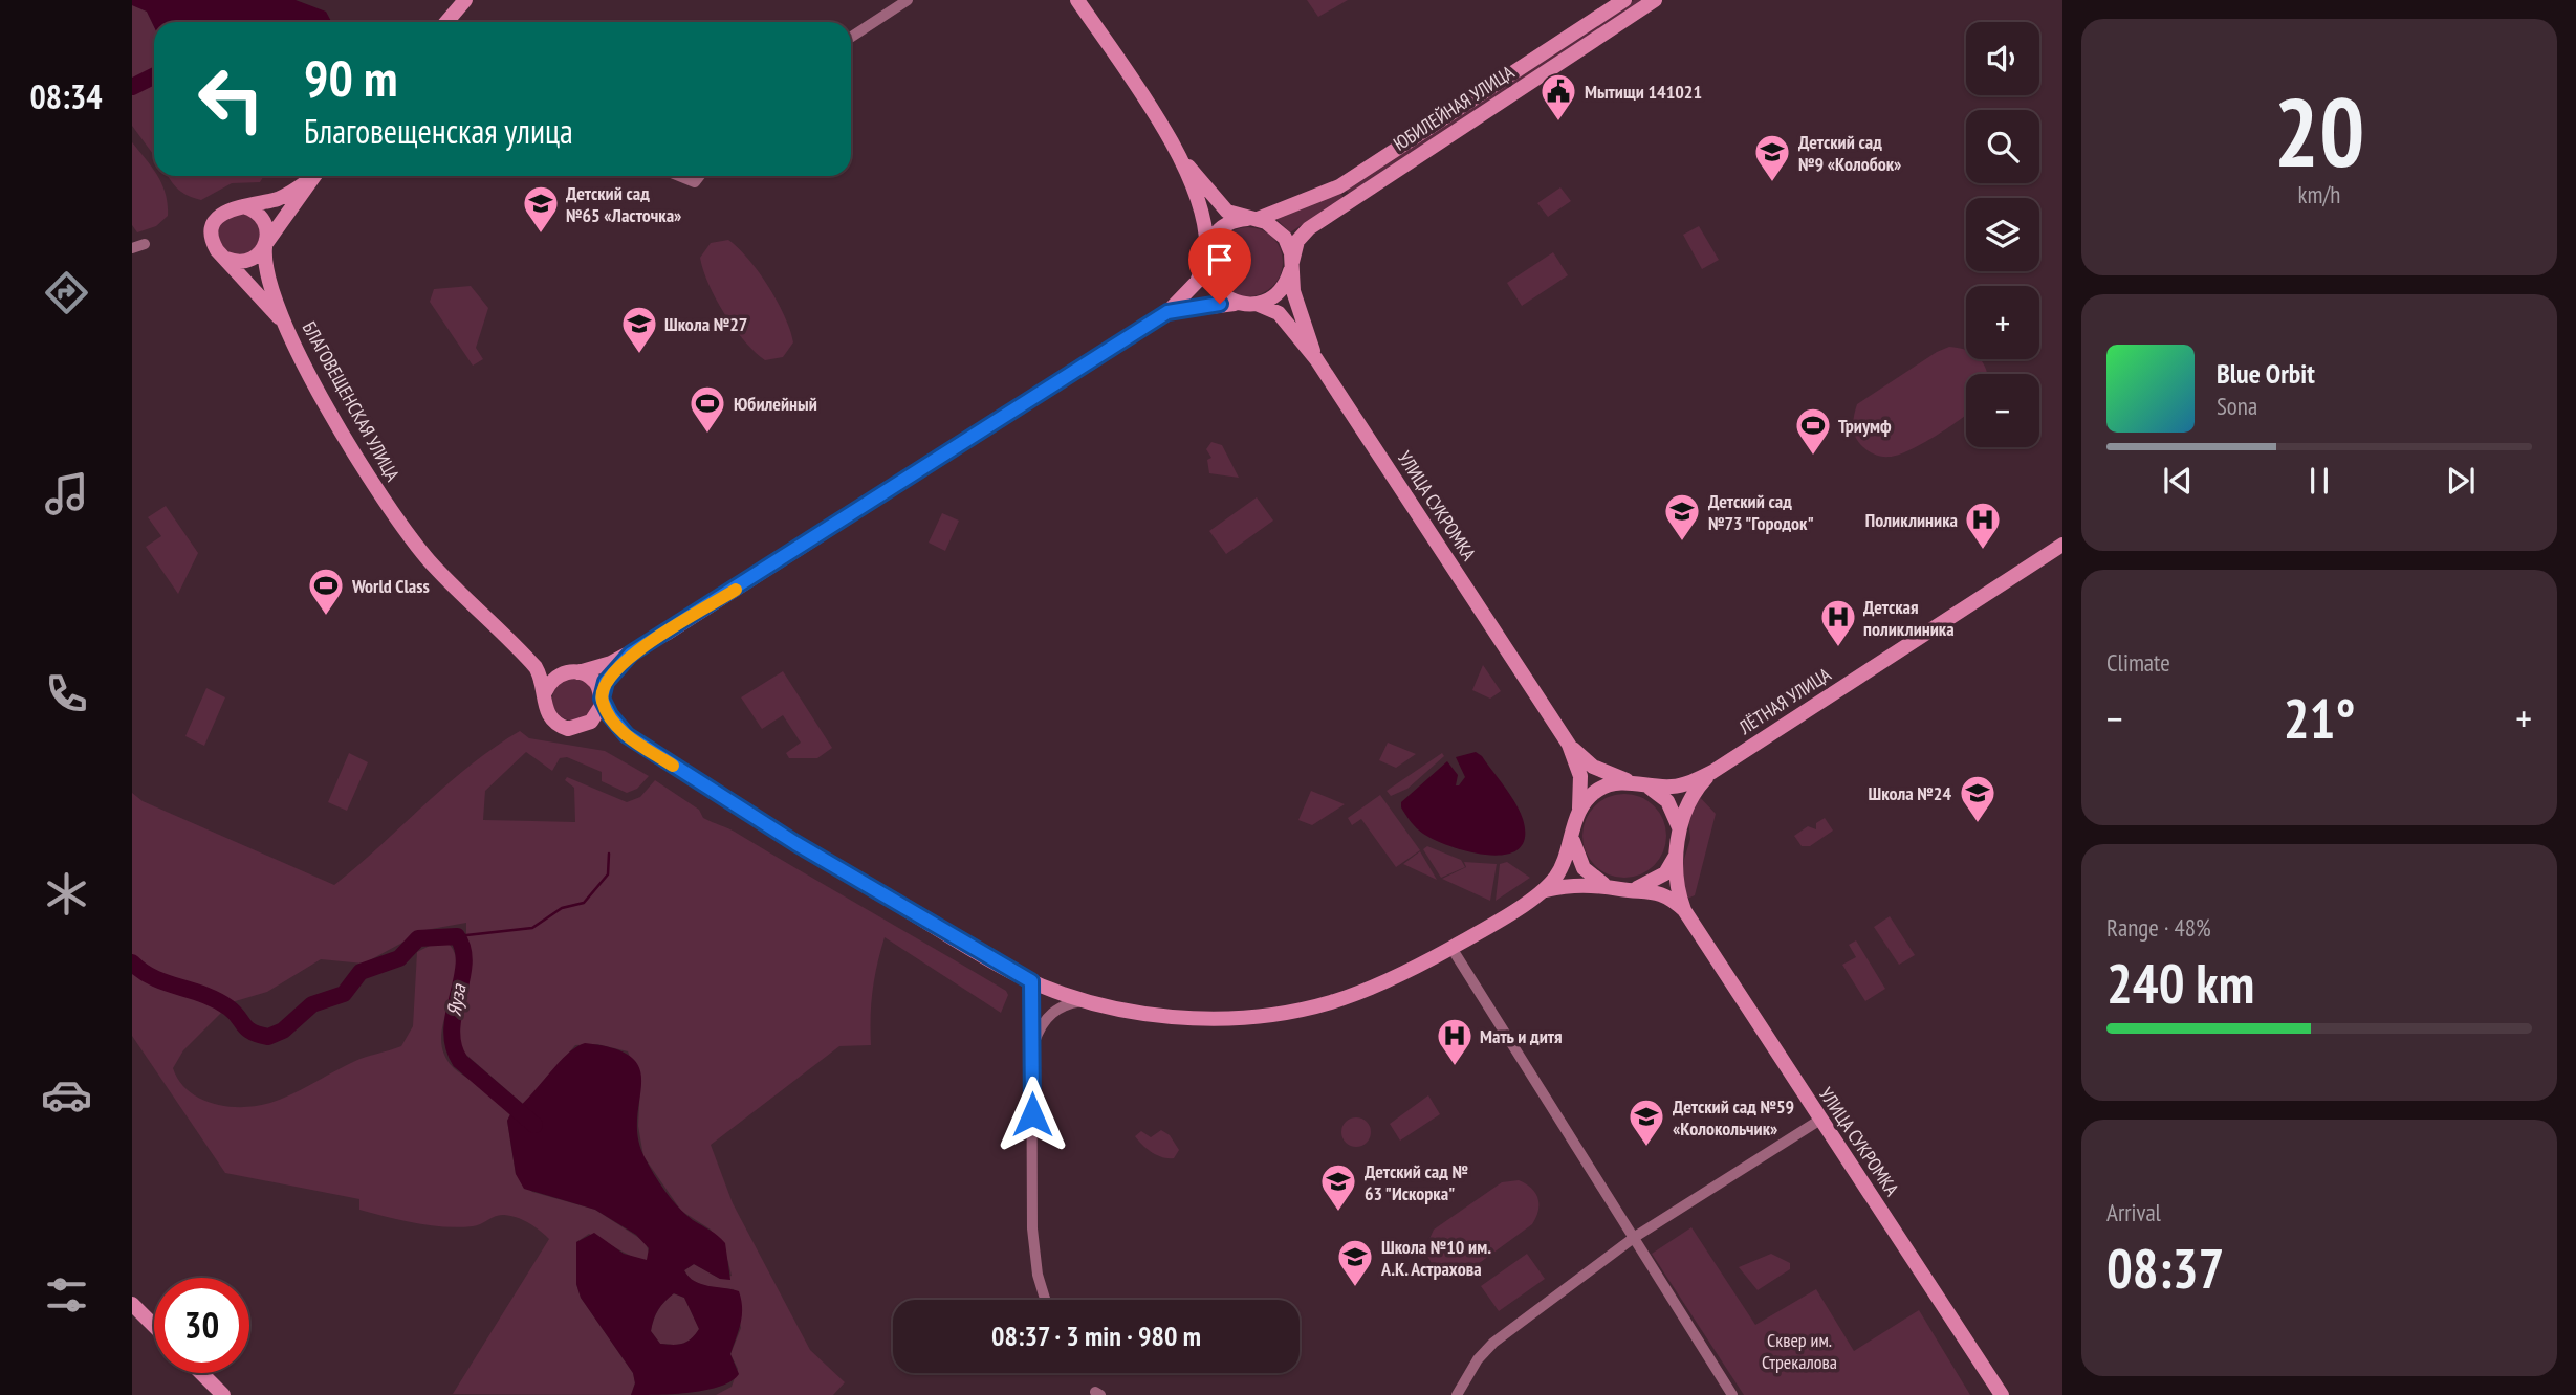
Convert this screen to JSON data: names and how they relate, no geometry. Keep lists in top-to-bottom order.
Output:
{
  "streets": {
    "street": [
      "ЮБИЛЕЙНАЯ УЛИЦА",
      "БЛАГОВЕЩЕНСКАЯ УЛИЦА",
      "УЛИЦА СУКРОМКА",
      "ЛЁТНАЯ УЛИЦА"
    ]
  },
  "crossings": [
    ["ЮБИЛЕЙНАЯ УЛИЦА", "УЛИЦА СУКРОМКА"]
  ],
  "water": ["Яуза"],
  "parks": ["Сквер им. Стрекалова"],
  "places": {
    "public building": ["Мытищи 141021"],
    "school or university": [
      "Детский сад №9 «Колобок»",
      "Детский сад №65 «Ласточка»",
      "Школа №27",
      "Детский сад №73 \"Городок\"",
      "Школа №24",
      "Детский сад №59 «Колокольчик»",
      "Детский сад № 63 \"Искорка\"",
      "Школа №10 им. А.К. Астрахова"
    ],
    "sports": ["Юбилейный", "Триумф", "World Class"],
    "hospital": ["Поликлиника", "Детская поликлиника", "Мать и дитя"]
  },
  "page": {
    "tabs": "08:34",
    "tile": [
      ["20", "km/h"],
      "Climate",
      ["Range · 48%", "240 km"],
      ["Arrival", "08:37"]
    ],
    "map_buttons": ["+", "−"],
    "turn": ["90 m", "Благовещенская улица"],
    "song": ["Blue Orbit", "Sona"],
    "heat": ["−", "21°", "+"],
    "limit": "30",
    "trip": "08:37 · 3 min · 980 m"
  }
}
